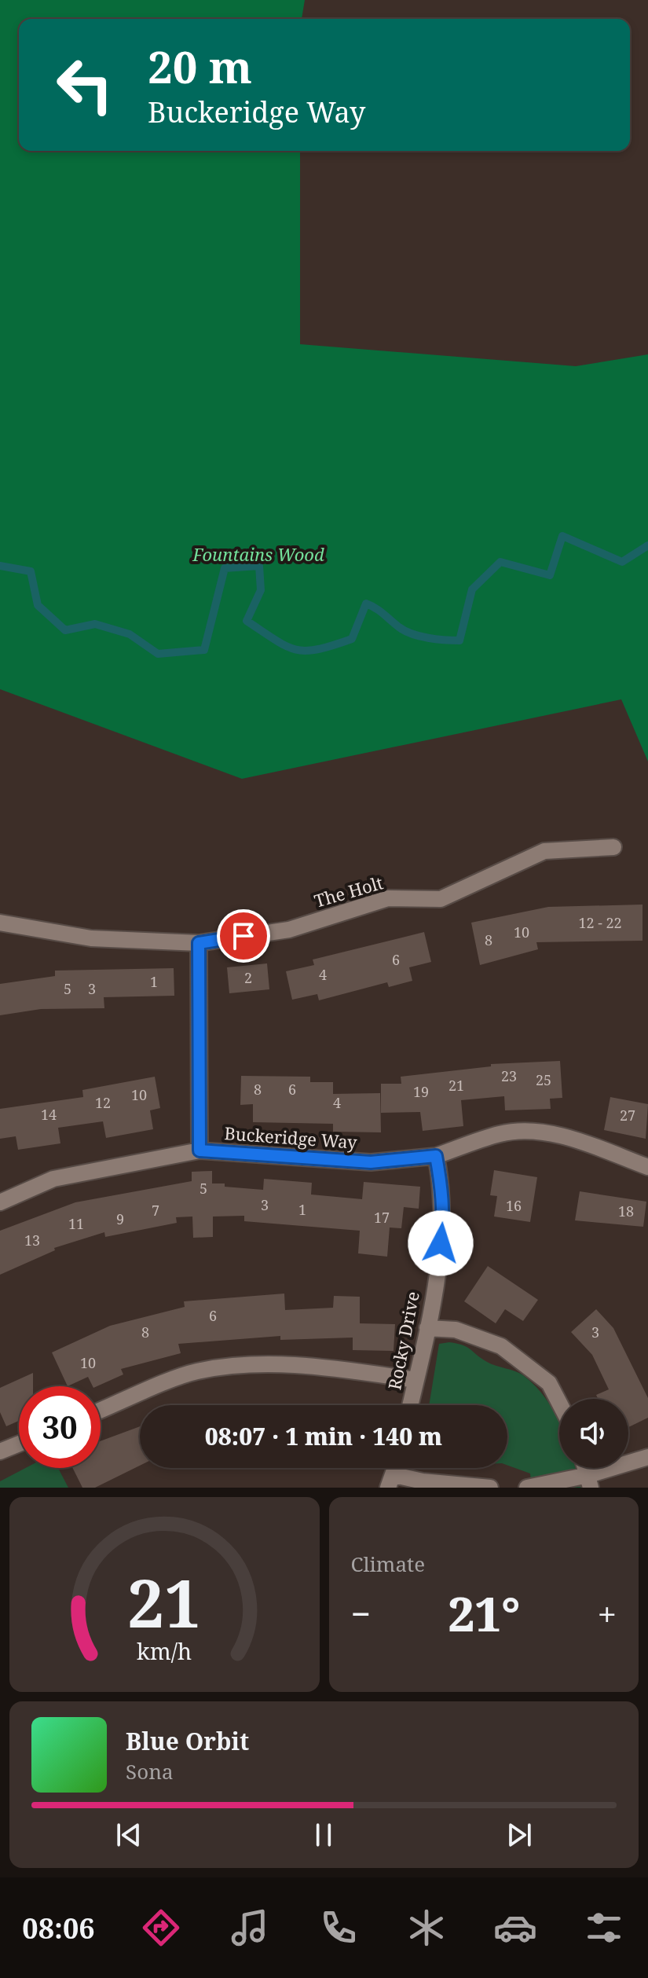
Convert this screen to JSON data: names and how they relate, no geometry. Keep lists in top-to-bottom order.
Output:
{
  "streets": {
    "street": ["The Holt", "Buckeridge Way", "Rocky Drive"]
  },
  "crossings": [
    ["Buckeridge Way", "Rocky Drive"]
  ],
  "parks": ["Fountains Wood"],
  "house_numbers": [
    "12 - 22",
    "10",
    "8",
    "6",
    "4",
    "2",
    "1",
    "5",
    "3",
    "23",
    "25",
    "21",
    "8",
    "6",
    "19",
    "10",
    "12",
    "4",
    "14",
    "27",
    "5",
    "3",
    "16",
    "1",
    "7",
    "18",
    "17",
    "9",
    "11",
    "13",
    "6",
    "8",
    "3",
    "10"
  ],
  "page": {
    "turn": ["20 m", "Buckeridge Way"],
    "limit": "30",
    "trip": "08:07 · 1 min · 140 m",
    "tile": "Climate",
    "heat": ["−", "21°", "+"],
    "song": ["Blue Orbit", "Sona"],
    "tabs": "08:06",
    "gauge": ["21", "km/h"]
  }
}
